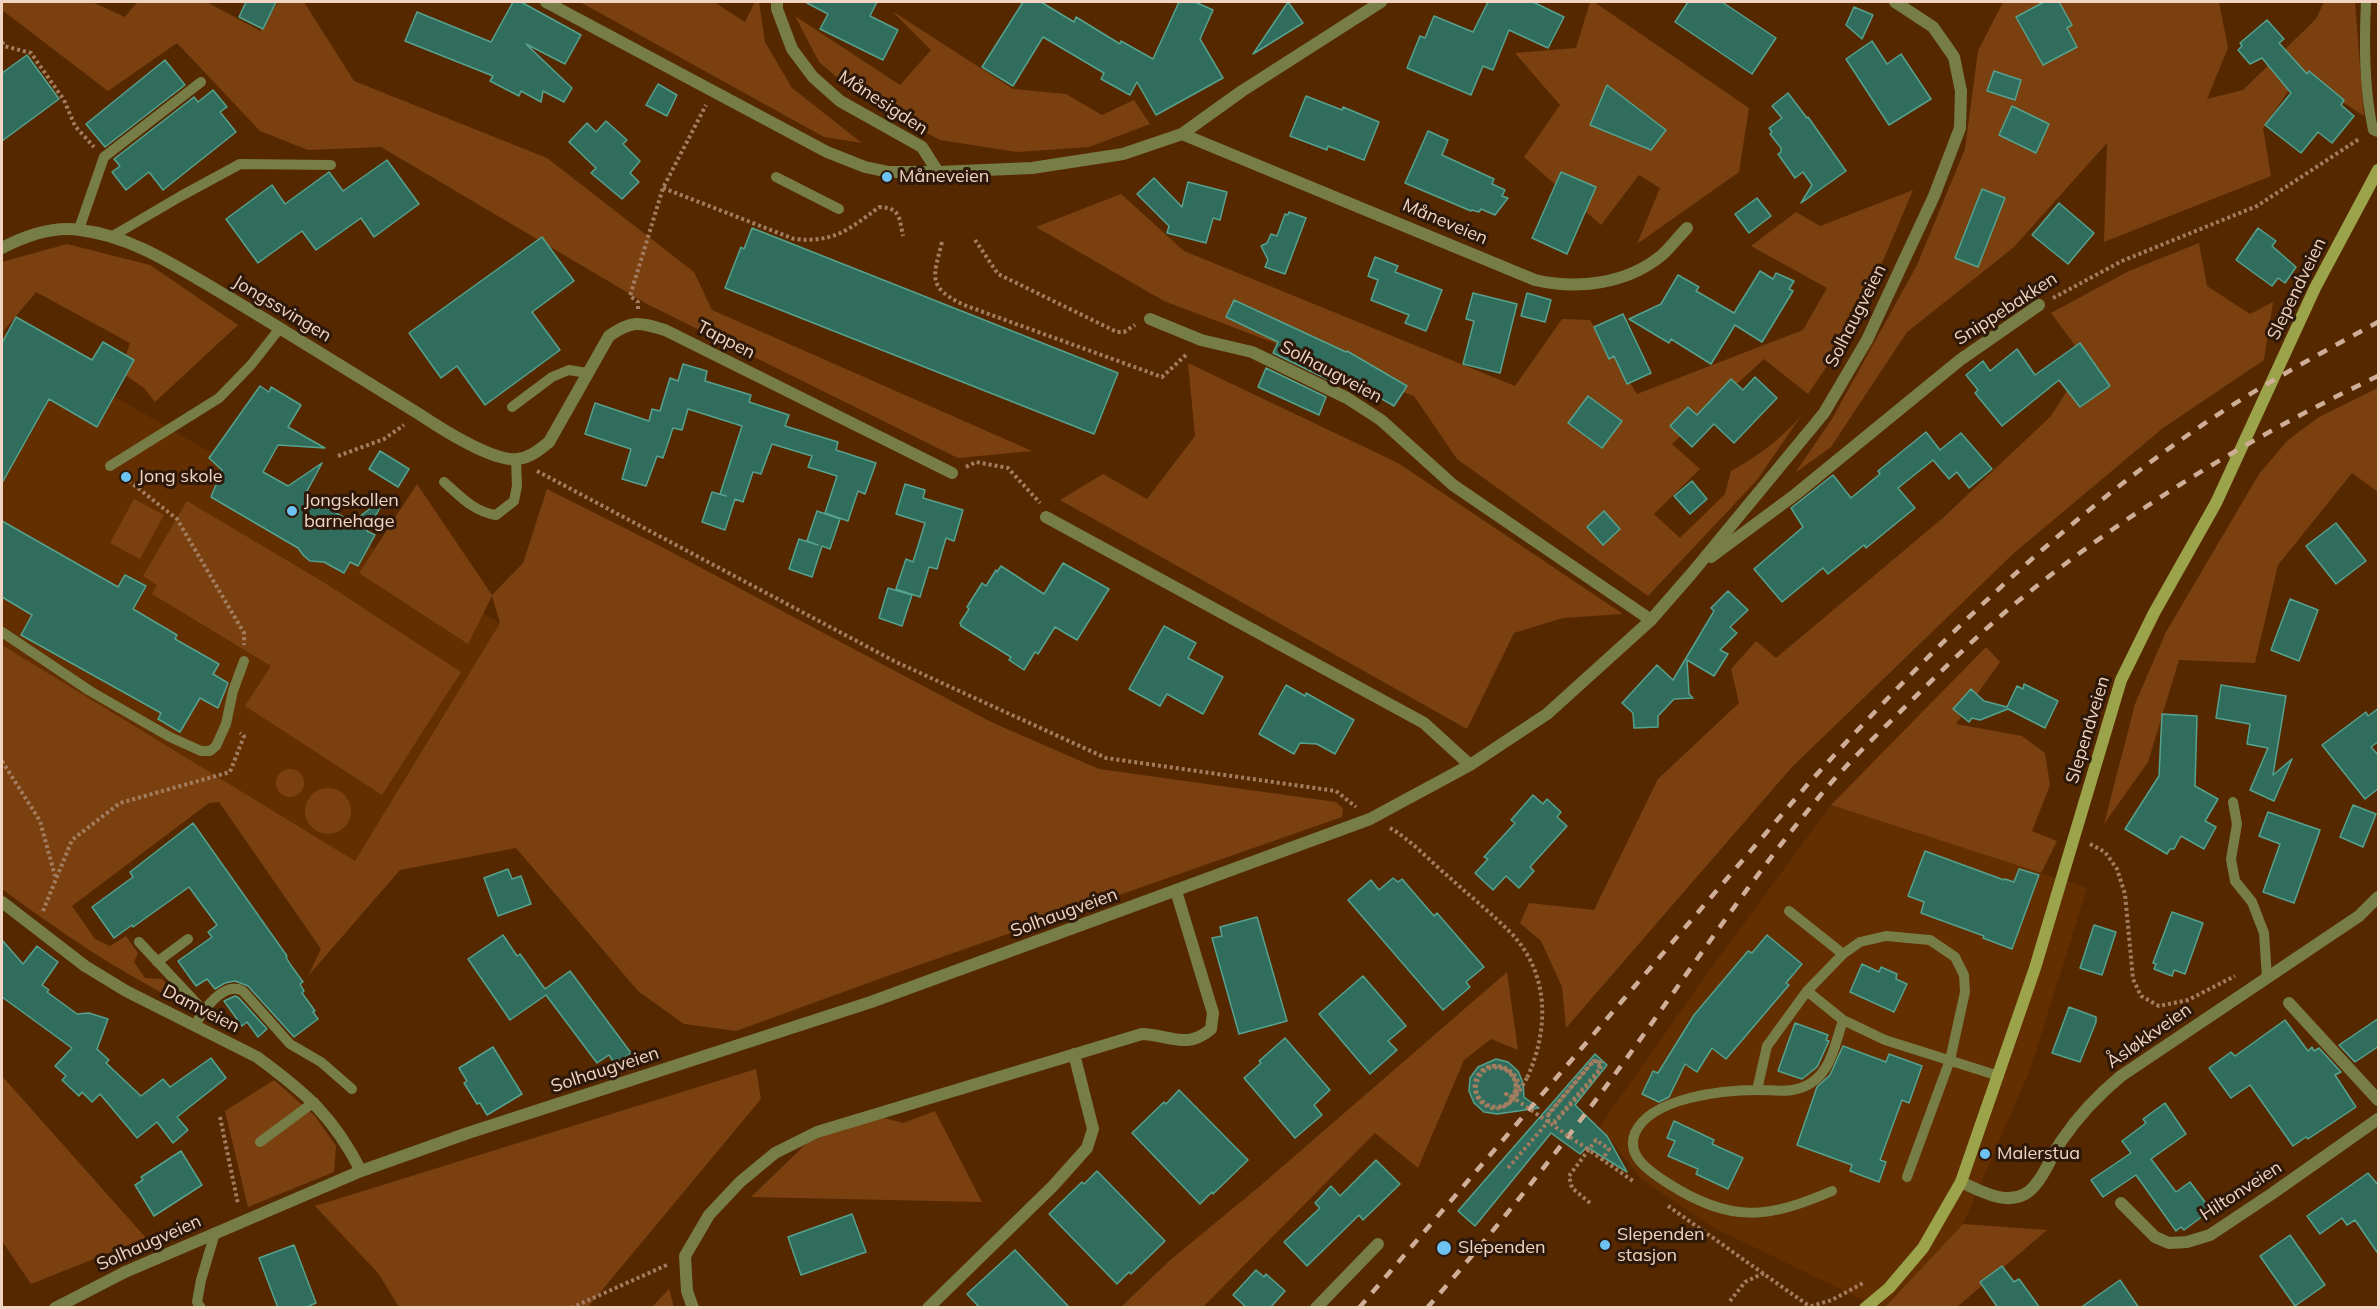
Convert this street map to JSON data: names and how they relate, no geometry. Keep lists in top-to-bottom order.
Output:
{
  "streets": {
    "main road": ["Slependveien"],
    "street": [
      "Månesigden",
      "Måneveien",
      "Jongssvingen",
      "Snippebakken",
      "Solhaugveien",
      "Tappen",
      "Damveien",
      "Åsløkkveien",
      "Hiltonveien"
    ]
  },
  "crossings": [
    ["Slependveien", "Åsløkkveien"],
    ["Jongssvingen", "Tappen"],
    ["Snippebakken", "Solhaugveien"],
    ["Solhaugveien", "Damveien"]
  ],
  "places": [
    "Måneveien",
    "Jong skole",
    "Jongskollen barnehage",
    "Malerstua",
    "Slependen stasjon",
    "Slependen"
  ]
}
